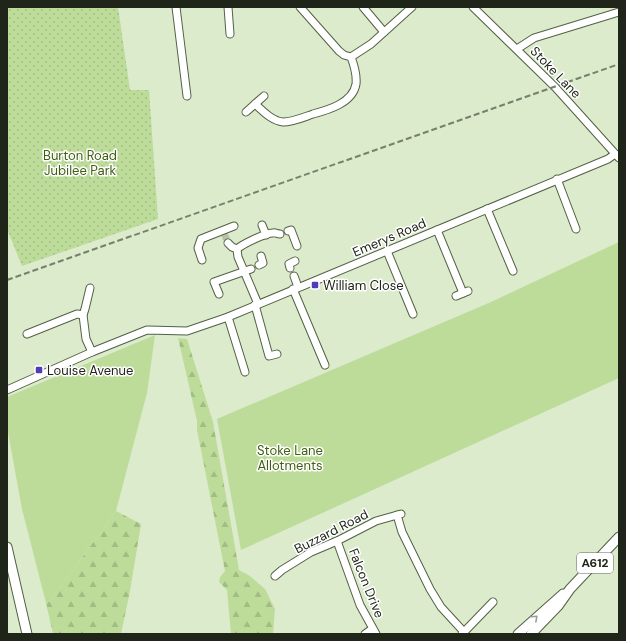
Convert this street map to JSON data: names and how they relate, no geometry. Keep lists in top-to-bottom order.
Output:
{
  "streets": {
    "main road": ["A612"],
    "street": [
      "Stoke Lane",
      "Emerys Road",
      "Buzzard Road",
      "Falcon Drive"
    ]
  },
  "crossings": [
    ["Stoke Lane", "Emerys Road"],
    ["Buzzard Road", "Falcon Drive"]
  ],
  "parks": ["Burton Road Jubilee Park", "Stoke Lane Allotments"],
  "places": {
    "transit": ["William Close", "Louise Avenue"]
  }
}
